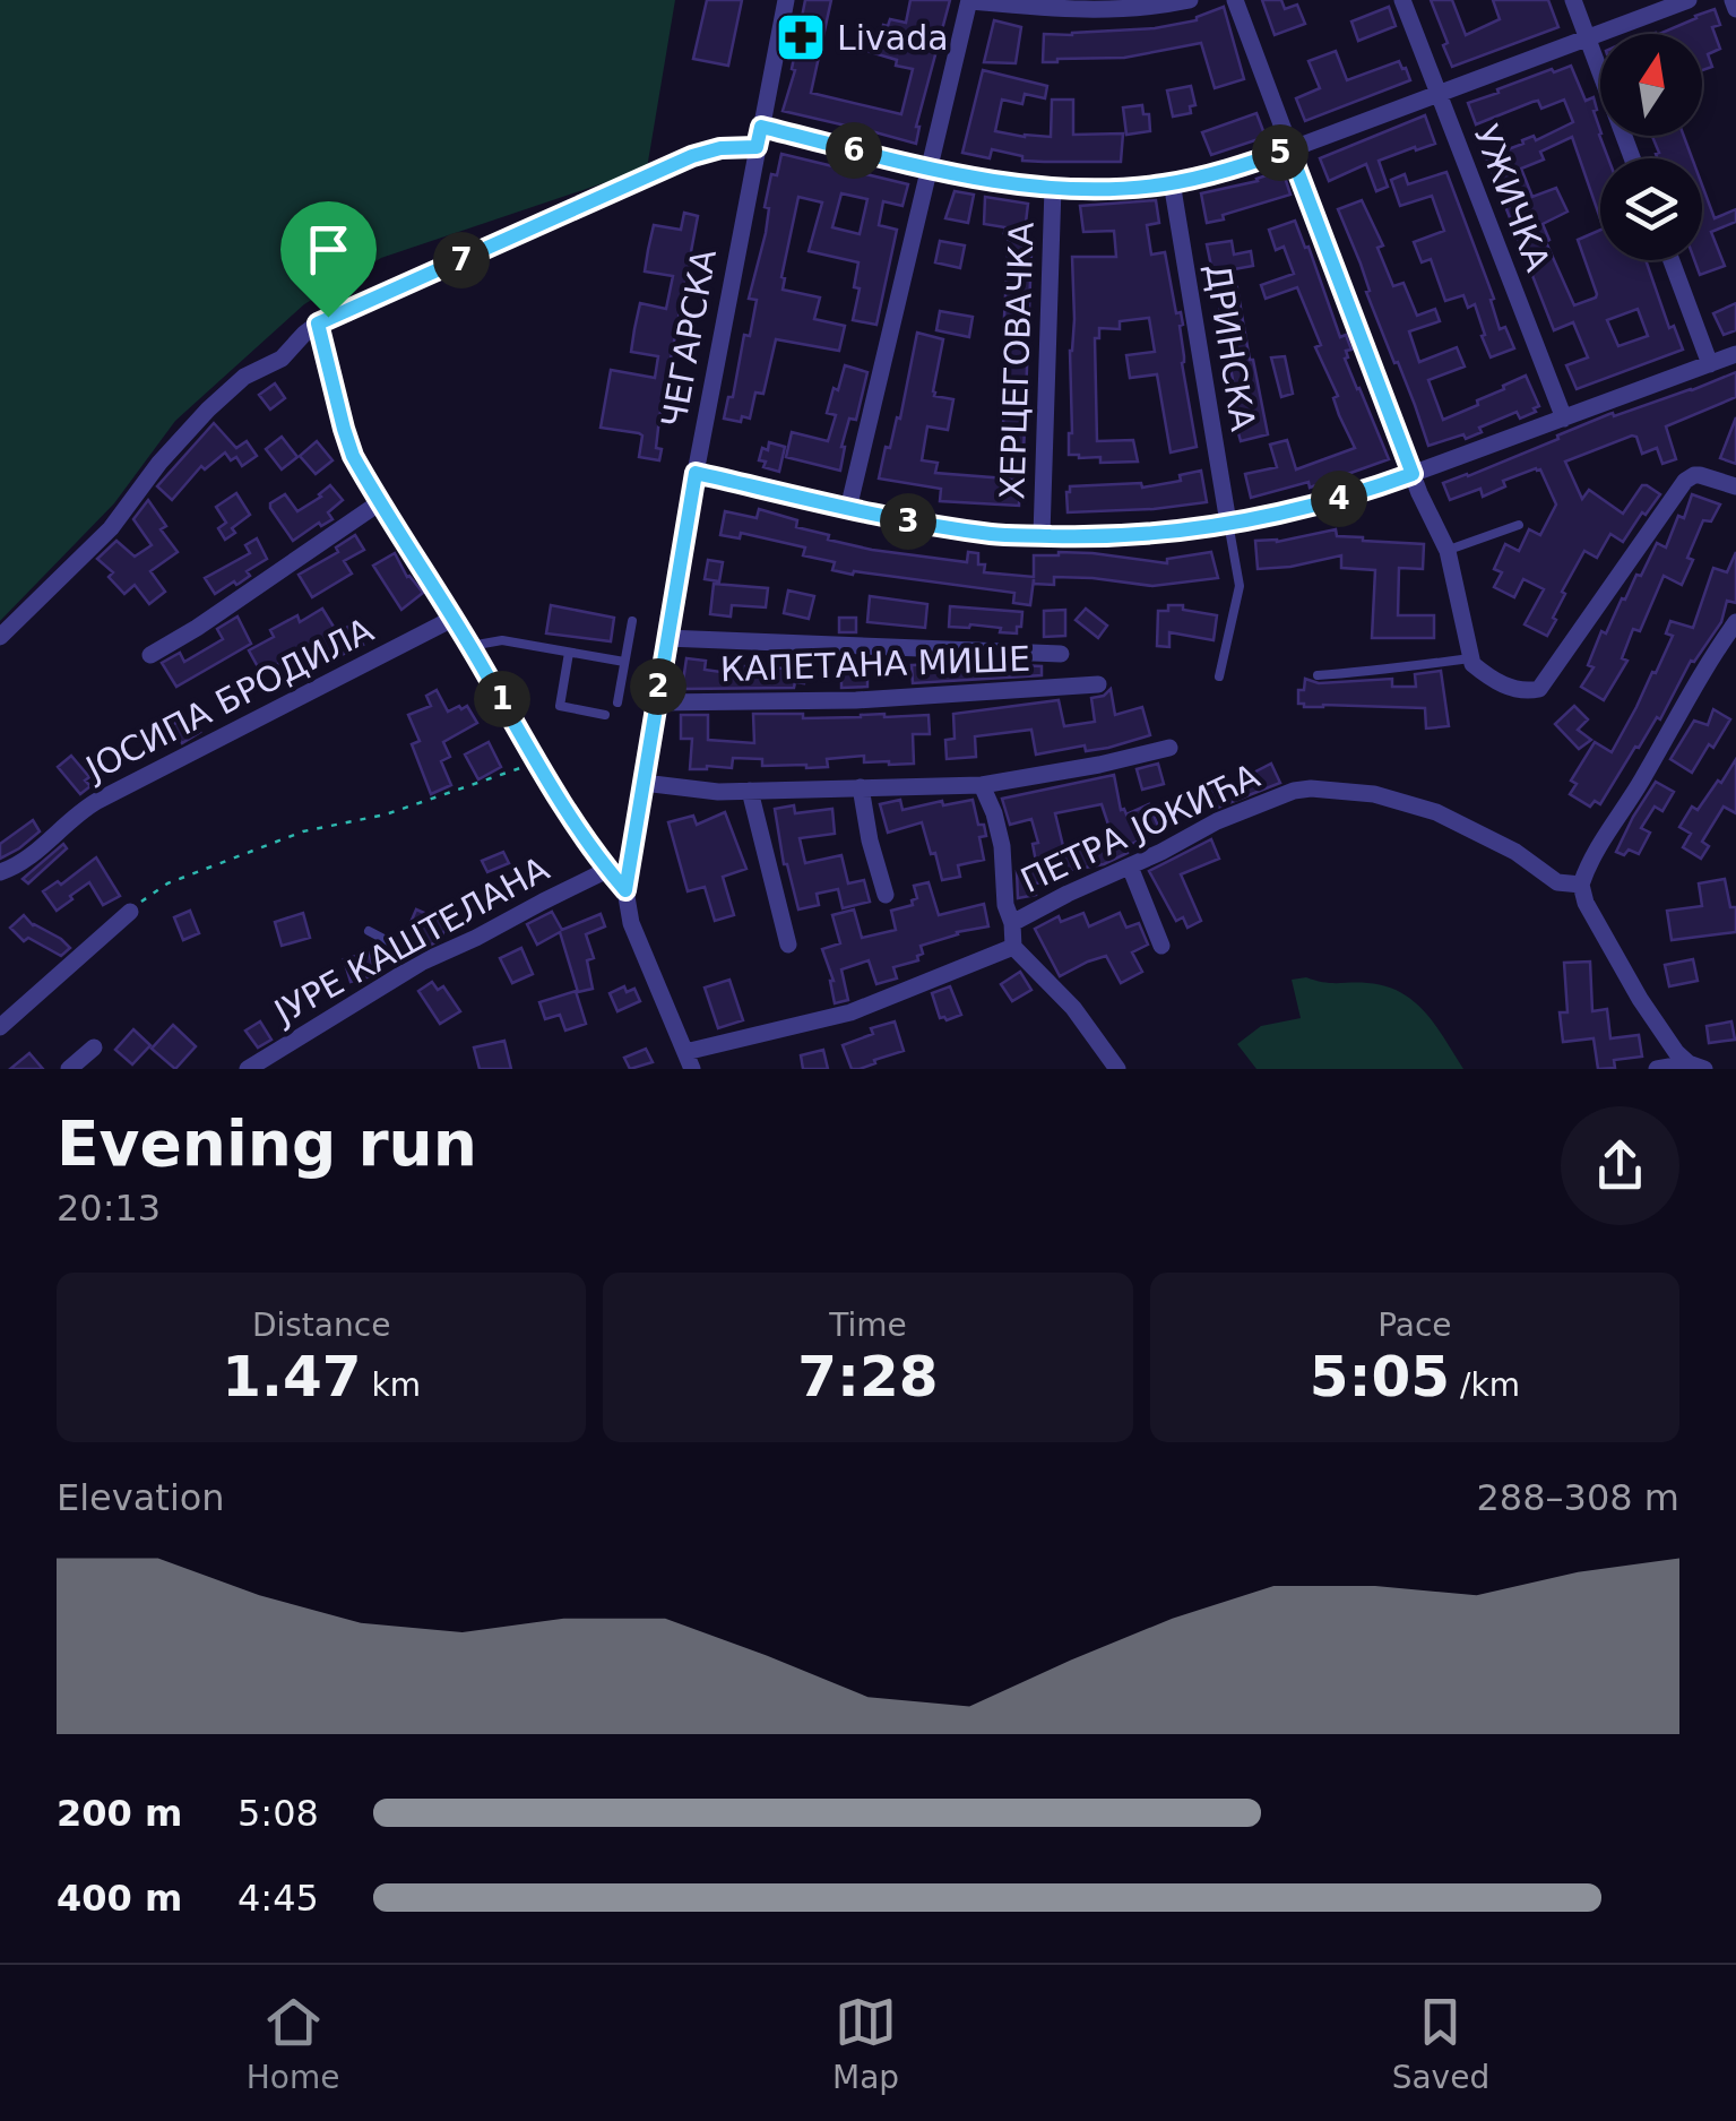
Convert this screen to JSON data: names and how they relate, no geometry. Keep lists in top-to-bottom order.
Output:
{
  "streets": {
    "street": [
      "УЖИЧКА",
      "ЧЕГАРСКА",
      "ДРИНСКА",
      "ХЕРЦЕГОВАЧКА",
      "КАПЕТАНА МИШЕ",
      "ЈОСИПА БРОДИЛА",
      "ПЕТРА ЈОКИЋА",
      "ЈУРЕ КАШТЕЛАНА"
    ]
  },
  "crossings": [
    ["ЧЕГАРСКА", "КАПЕТАНА МИШЕ"]
  ],
  "places": {
    "pharmacy": ["Livada"]
  },
  "north": "top",
  "page": {
    "pins": [
      "6",
      "5",
      "7",
      "4",
      "3",
      "2",
      "1"
    ],
    "heading": ["Evening run", "20:13"],
    "stats": [
      ["Distance", "1.47 km"],
      ["Time", "7:28"],
      ["Pace", "5:05 /km"]
    ],
    "chart": ["Elevation", "288–308 m"],
    "list": [
      {
        "name": "200 m",
        "note": "5:08"
      },
      {
        "name": "400 m",
        "note": "4:45"
      }
    ],
    "tabs": ["Home", "Map", "Saved"]
  }
}
